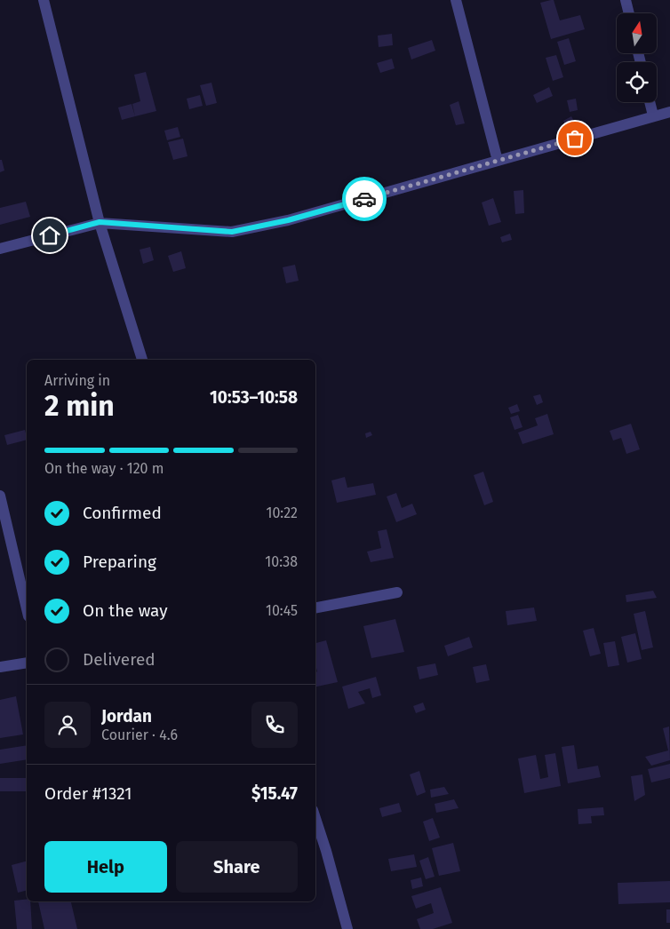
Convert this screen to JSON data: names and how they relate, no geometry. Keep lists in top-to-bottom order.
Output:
{
  "north": "top",
  "page": {
    "heading": ["2 min", "Arriving in", "10:53–10:58"],
    "panel": [
      "Jordan",
      "Courier · 4.6",
      "Order #1321",
      "$15.47"
    ],
    "bar": "On the way · 120 m",
    "list": [
      ["Confirmed", "10:22"],
      ["Preparing", "10:38"],
      ["On the way", "10:45"],
      "Delivered"
    ],
    "buttons": ["Help", "Share"]
  }
}
